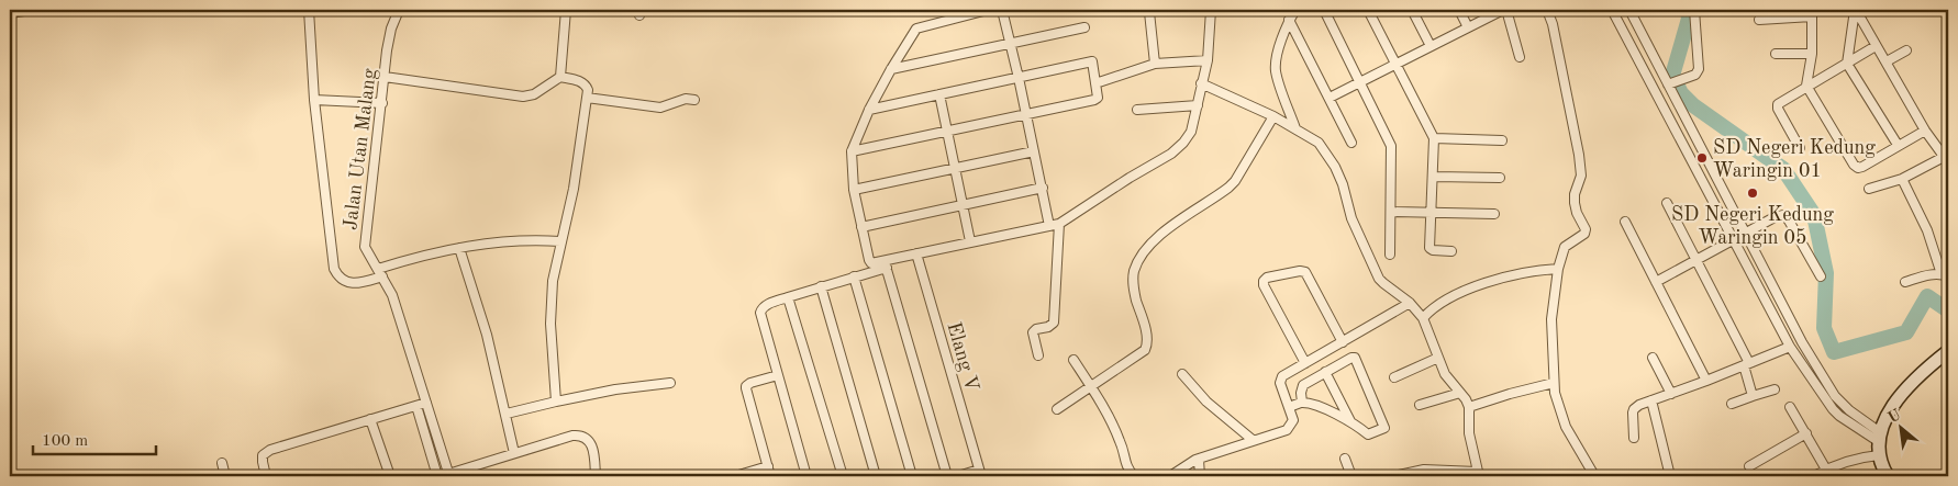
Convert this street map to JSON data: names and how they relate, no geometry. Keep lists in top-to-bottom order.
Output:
{
  "streets": {
    "street": ["Jalan Utan Malang", "Elang V"]
  },
  "places": ["SD Negeri Kedung Waringin 01", "SD Negeri Kedung Waringin 05"],
  "scale_bar": "100 m",
  "north": "top left"
}
